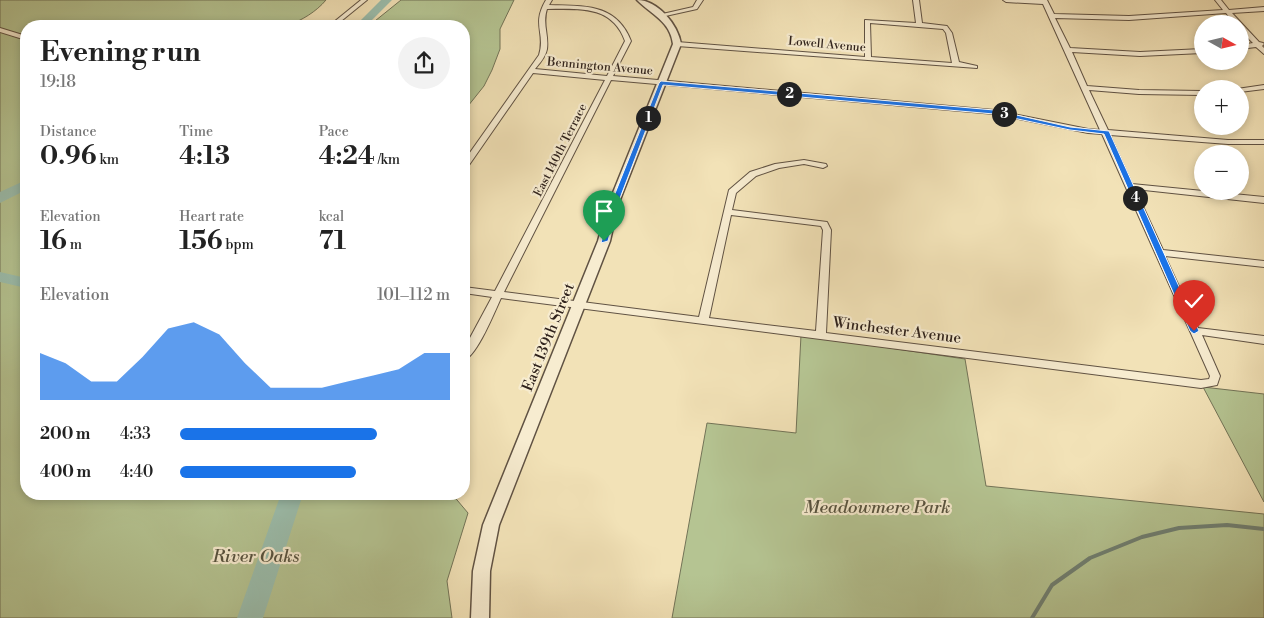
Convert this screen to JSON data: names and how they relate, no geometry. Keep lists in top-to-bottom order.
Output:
{
  "streets": {
    "street": [
      "Lowell Avenue",
      "Bennington Avenue",
      "East 140th Terrace",
      "Winchester Avenue",
      "East 139th Street"
    ]
  },
  "crossings": [
    ["Lowell Avenue", "East 139th Street"],
    ["Bennington Avenue", "East 140th Terrace"],
    ["Bennington Avenue", "East 139th Street"],
    ["East 140th Terrace", "Winchester Avenue"],
    ["Winchester Avenue", "East 139th Street"]
  ],
  "parks": ["Meadowmere Park", "River Oaks"],
  "north": "right",
  "page": {
    "map_buttons": ["+", "−"],
    "heading": ["Evening run", "19:18"],
    "pins": [
      "2",
      "3",
      "1",
      "4"
    ],
    "stats": [
      ["Distance", "0.96 km"],
      ["Time", "4:13"],
      ["Pace", "4:24 /km"],
      ["Elevation", "16 m"],
      ["Heart rate", "156 bpm"],
      ["kcal", "71"]
    ],
    "chart": ["Elevation", "101–112 m"],
    "list": [
      {
        "name": "200 m",
        "note": "4:33"
      },
      {
        "name": "400 m",
        "note": "4:40"
      }
    ]
  }
}
